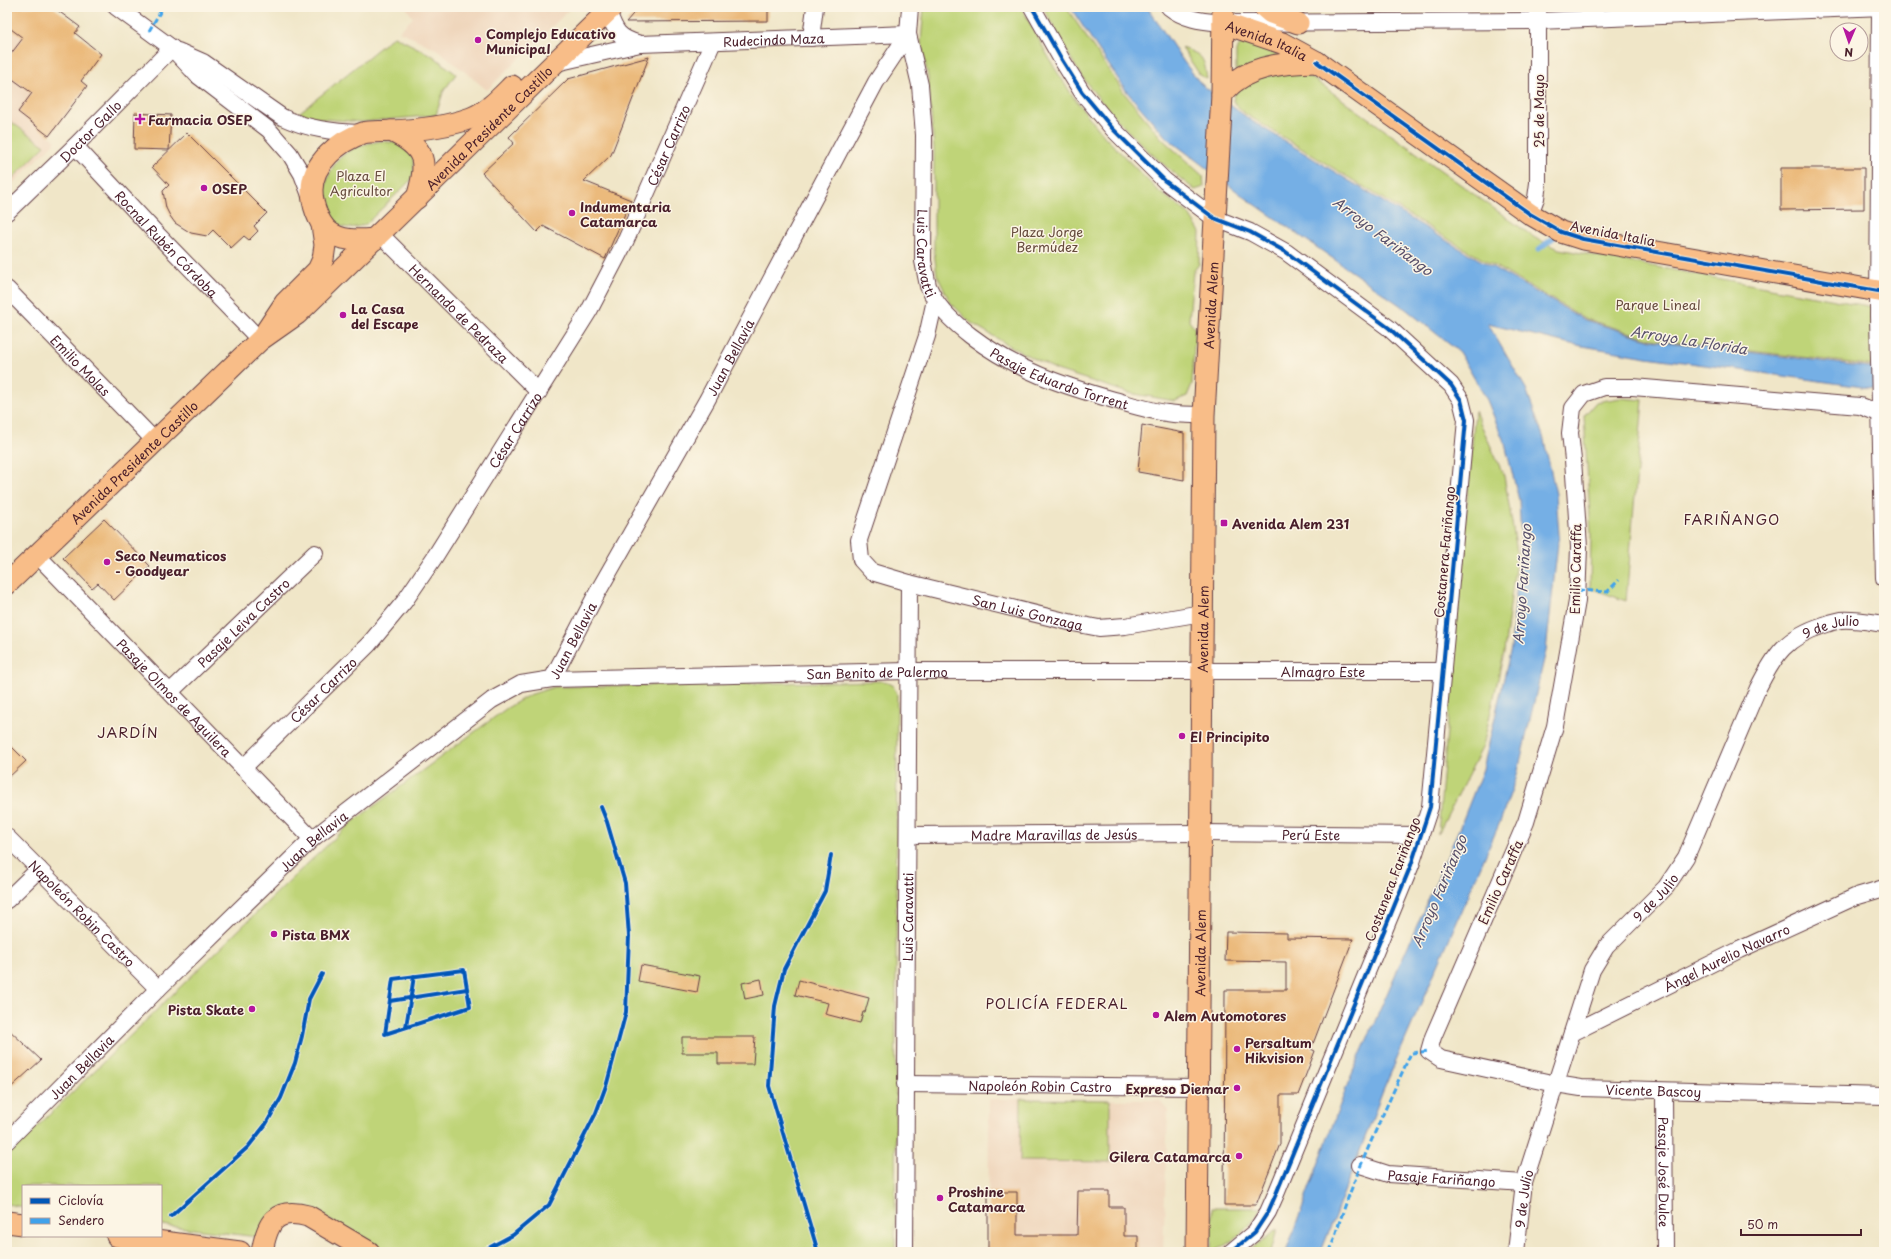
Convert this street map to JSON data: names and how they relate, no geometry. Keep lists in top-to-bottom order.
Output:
{
  "streets": {
    "main road": ["Avenida Italia", "Avenida Presidente Castillo", "Avenida Alem"],
    "street": [
      "Rudecindo Maza",
      "25 de Mayo",
      "Doctor Gallo",
      "César Carrizo",
      "Rocnal Rubén Córdoba",
      "Luis Caravatti",
      "Hernando de Pedraza",
      "Juan Bellavia",
      "Emilio Molas",
      "Pasaje Eduardo Torrent",
      "Costanera Fariñango",
      "Emilio Caraffa",
      "San Luis Gonzaga",
      "Pasaje Leiva Castro",
      "9 de Julio",
      "Almagro Este",
      "San Benito de Palermo",
      "Pasaje Olmos de Aguilera",
      "Madre Maravillas de Jesús",
      "Perú Este",
      "Napoleón Robin Castro",
      "Ángel Aurelio Navarro",
      "Vicente Bascoy",
      "Pasaje José Dulce",
      "Pasaje Fariñango"
    ]
  },
  "crossings": [
    ["Rudecindo Maza", "Avenida Presidente Castillo"],
    ["Rudecindo Maza", "César Carrizo"],
    ["Rudecindo Maza", "Luis Caravatti"],
    ["Rudecindo Maza", "Juan Bellavia"],
    ["Avenida Italia", "25 de Mayo"],
    ["Avenida Italia", "Avenida Alem"],
    ["Avenida Presidente Castillo", "Rocnal Rubén Córdoba"],
    ["Avenida Presidente Castillo", "Hernando de Pedraza"],
    ["Avenida Presidente Castillo", "Emilio Molas"],
    ["Avenida Presidente Castillo", "Pasaje Olmos de Aguilera"],
    ["Doctor Gallo", "Rocnal Rubén Córdoba"],
    ["César Carrizo", "Hernando de Pedraza"],
    ["César Carrizo", "Pasaje Olmos de Aguilera"],
    ["Luis Caravatti", "Juan Bellavia"],
    ["Luis Caravatti", "Pasaje Eduardo Torrent"],
    ["Luis Caravatti", "San Luis Gonzaga"],
    ["Luis Caravatti", "San Benito de Palermo"],
    ["Luis Caravatti", "Madre Maravillas de Jesús"],
    ["Luis Caravatti", "Napoleón Robin Castro"],
    ["Avenida Alem", "Pasaje Eduardo Torrent"],
    ["Avenida Alem", "Costanera Fariñango"],
    ["Avenida Alem", "San Luis Gonzaga"],
    ["Avenida Alem", "Almagro Este"],
    ["Avenida Alem", "San Benito de Palermo"],
    ["Avenida Alem", "Madre Maravillas de Jesús"],
    ["Avenida Alem", "Perú Este"],
    ["Avenida Alem", "Napoleón Robin Castro"],
    ["Juan Bellavia", "San Benito de Palermo"],
    ["Juan Bellavia", "Pasaje Olmos de Aguilera"],
    ["Juan Bellavia", "Napoleón Robin Castro"],
    ["Costanera Fariñango", "Almagro Este"],
    ["Costanera Fariñango", "Perú Este"],
    ["Emilio Caraffa", "Vicente Bascoy"],
    ["Pasaje Leiva Castro", "Pasaje Olmos de Aguilera"],
    ["9 de Julio", "Ángel Aurelio Navarro"],
    ["9 de Julio", "Vicente Bascoy"],
    ["9 de Julio", "Pasaje Fariñango"],
    ["Almagro Este", "San Benito de Palermo"],
    ["Madre Maravillas de Jesús", "Perú Este"],
    ["Vicente Bascoy", "Pasaje José Dulce"]
  ],
  "districts": ["FARIÑANGO", "JARDÍN", "POLICÍA FEDERAL"],
  "water": ["Arroyo Fariñango", "Arroyo La Florida"],
  "parks": ["Plaza El Agricultor", "Plaza Jorge Bermúdez", "Parque Lineal"],
  "places": {
    "other": [
      "Complejo Educativo Municipal",
      "OSEP",
      "Indumentaria Catamarca",
      "La Casa del Escape",
      "Seco Neumaticos - Goodyear",
      "El Principito",
      "Pista BMX",
      "Pista Skate",
      "Alem Automotores",
      "Persaltum Hikvision",
      "Expreso Diemar",
      "Gilera Catamarca",
      "Proshine Catamarca"
    ],
    "health": ["Farmacia OSEP"],
    "transit": ["Avenida Alem 231"]
  },
  "legend": ["Ciclovía", "Sendero"],
  "scale_bar": "50 m",
  "north": "bottom"
}
